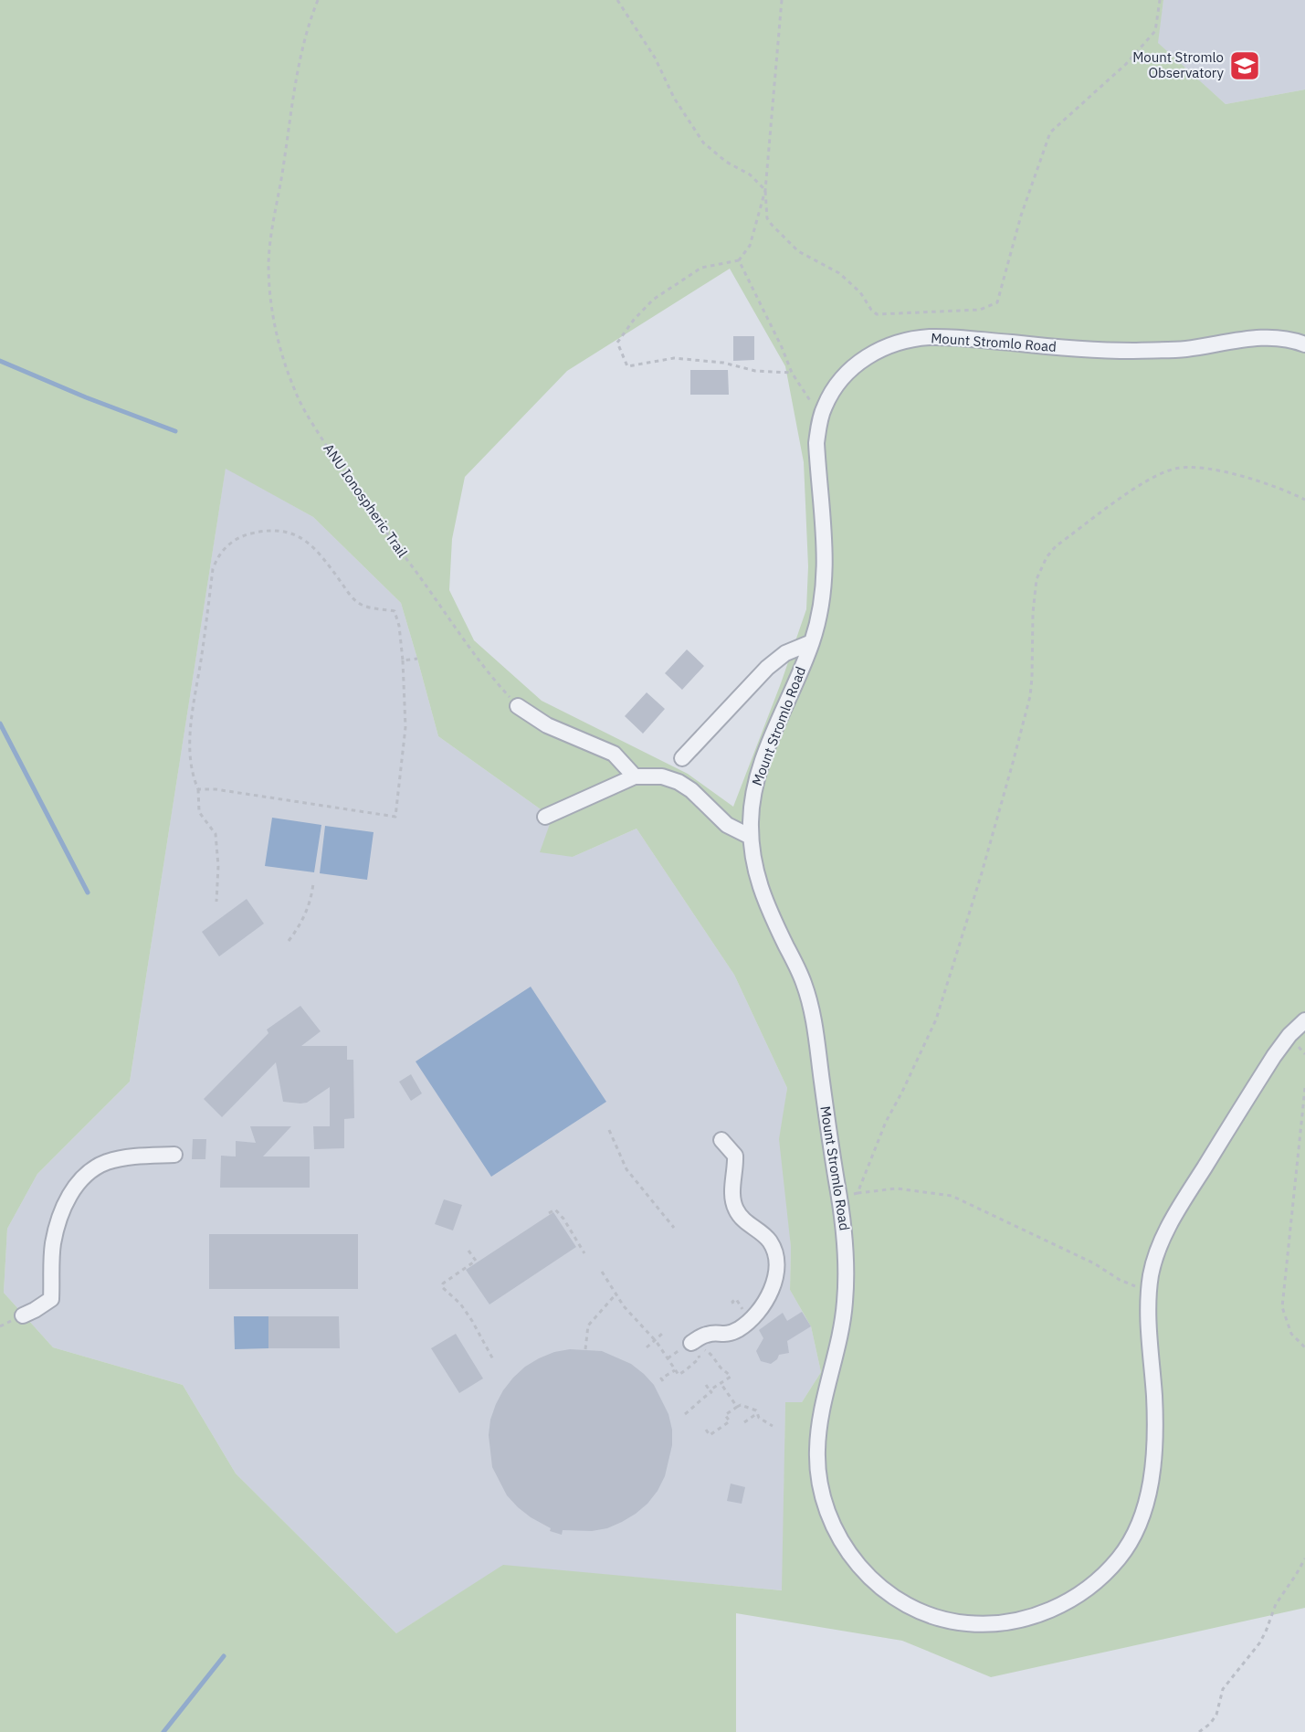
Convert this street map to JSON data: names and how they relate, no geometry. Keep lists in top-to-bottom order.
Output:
{
  "streets": {
    "street": ["Mount Stromlo Road"],
    "path": ["ANU Ionospheric Trail"]
  },
  "places": {
    "school or university": ["Mount Stromlo Observatory"]
  }
}
